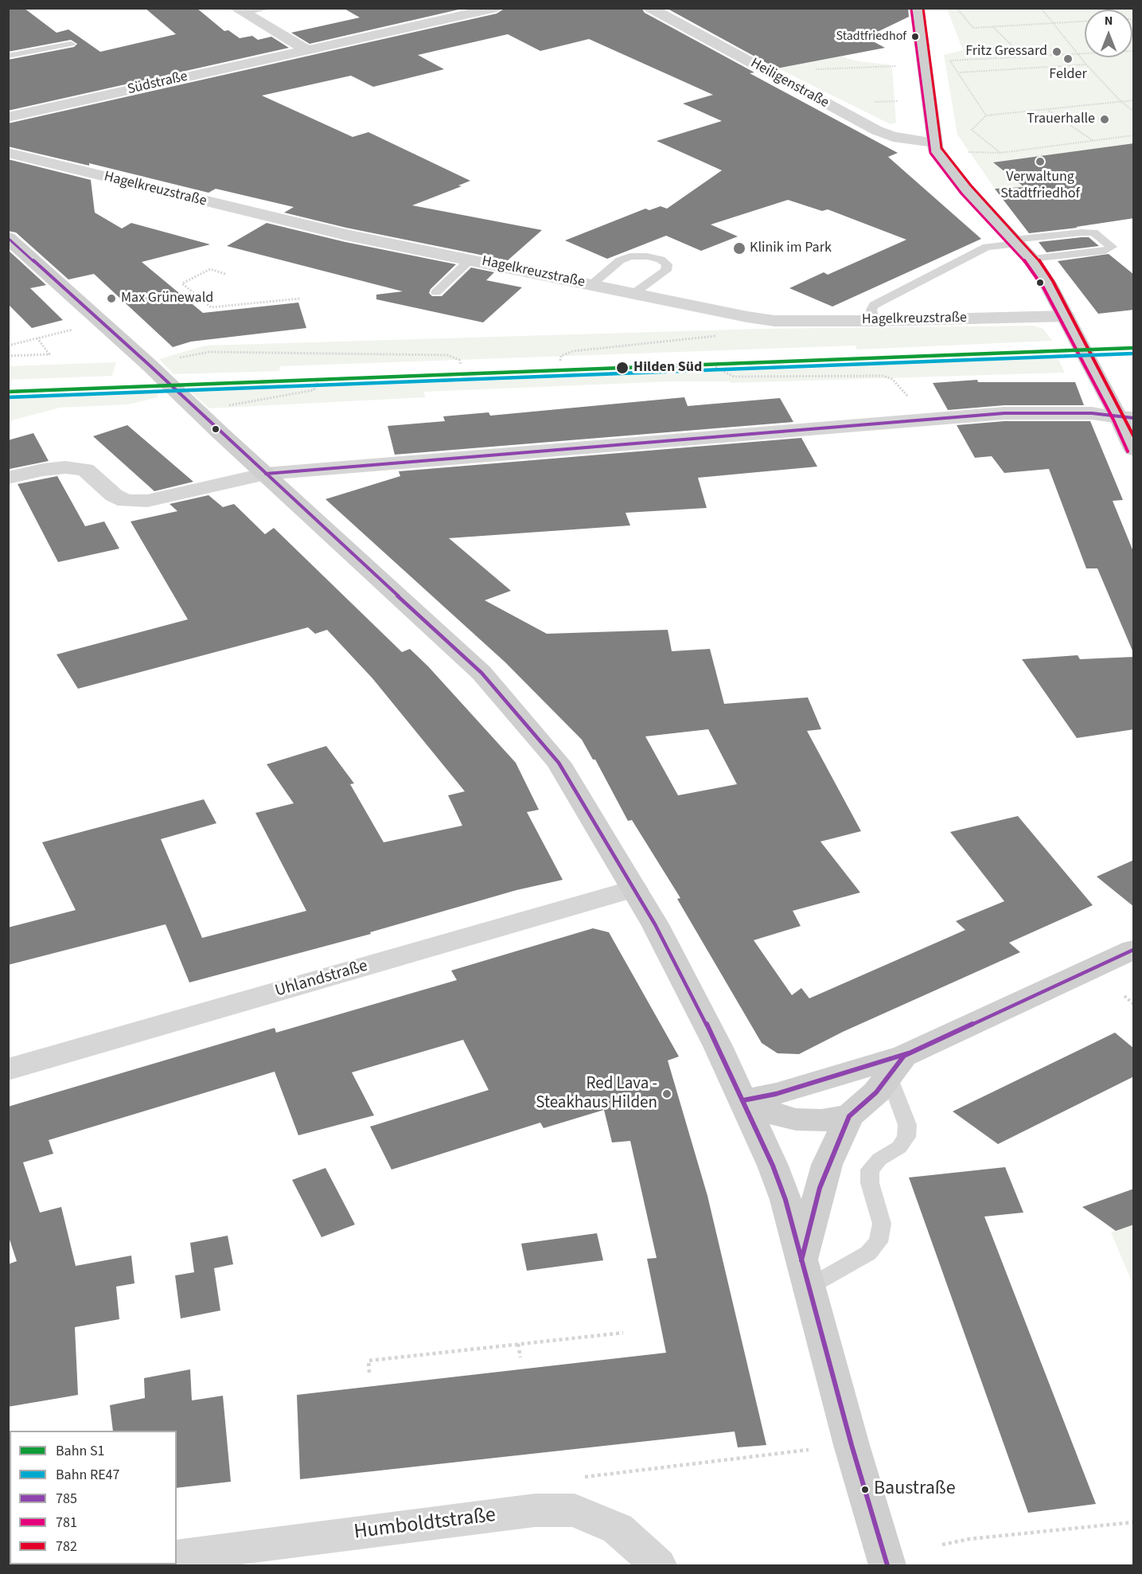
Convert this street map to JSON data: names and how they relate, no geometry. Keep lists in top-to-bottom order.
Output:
{
  "streets": {
    "street": [
      "Südstraße",
      "Heiligenstraße",
      "Hagelkreuzstraße",
      "Uhlandstraße",
      "Humboldtstraße"
    ]
  },
  "places": [
    "Stadtfriedhof",
    "Fritz Gressard",
    "Felder",
    "Trauerhalle",
    "Verwaltung Stadtfriedhof",
    "Klinik im Park",
    "Max Grünewald",
    "Hilden Süd",
    "Red Lava - Steakhaus Hilden",
    "Baustraße"
  ],
  "lines": [
    "transit line 782",
    "transit line 781",
    "transit line 785",
    "rail line S1",
    "rail line RE47"
  ],
  "legend": [
    "Bahn S1",
    "Bahn RE47",
    "785",
    "781",
    "782"
  ],
  "north": "top"
}
